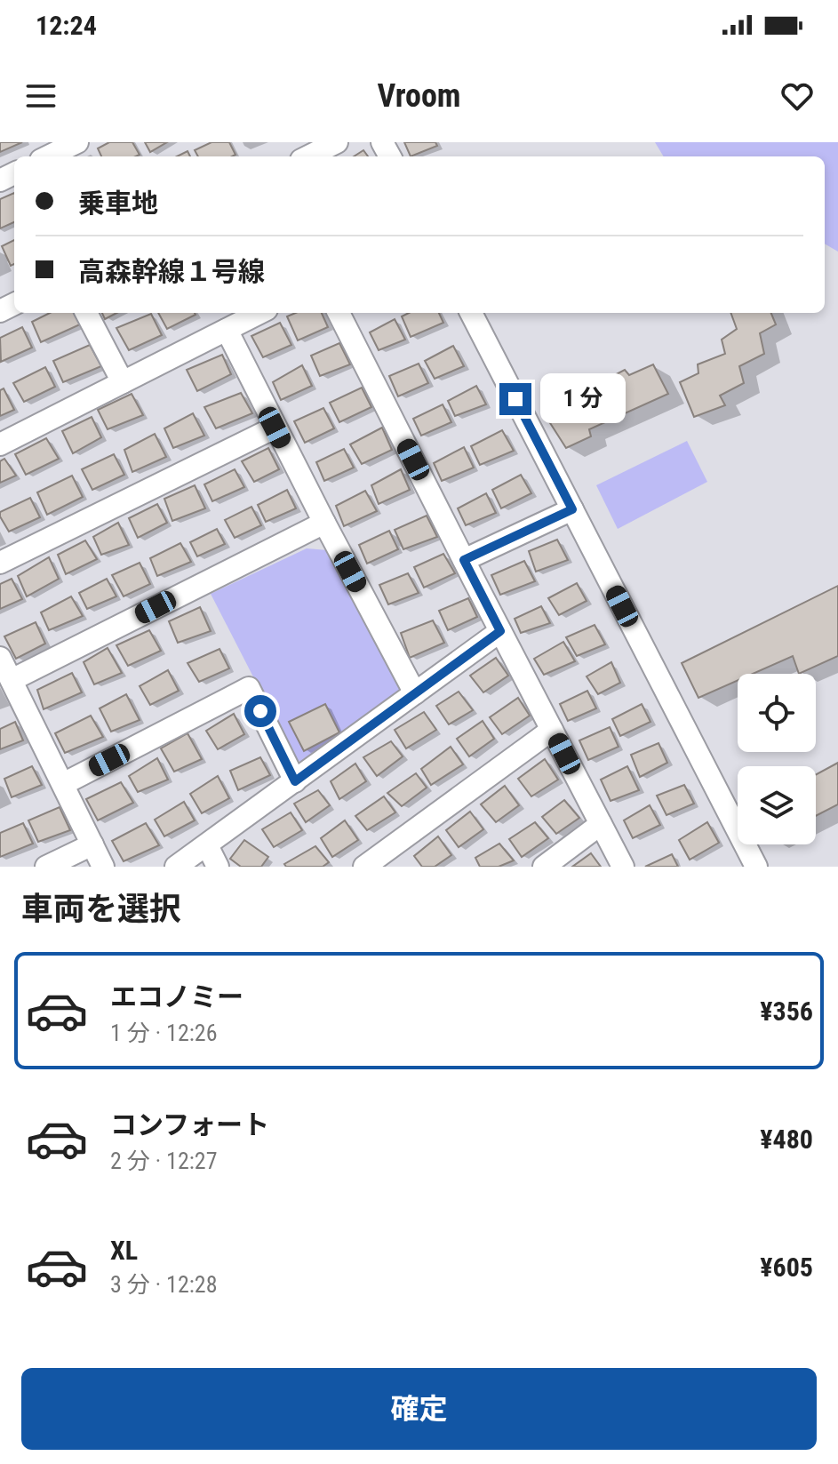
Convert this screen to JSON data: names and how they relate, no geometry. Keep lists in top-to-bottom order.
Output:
{
  "page": {
    "status": "12:24",
    "header": "Vroom",
    "banner": ["乗車地", "高森幹線１号線"],
    "bubble": "1 分",
    "heading": "車両を選択",
    "list": [
      {
        "name": "エコノミー",
        "note": "1 分 · 12:26",
        "value": "¥356"
      },
      {
        "name": "コンフォート",
        "note": "2 分 · 12:27",
        "value": "¥480"
      },
      {
        "name": "XL",
        "note": "3 分 · 12:28",
        "value": "¥605"
      }
    ],
    "buttons": "確定"
  }
}
